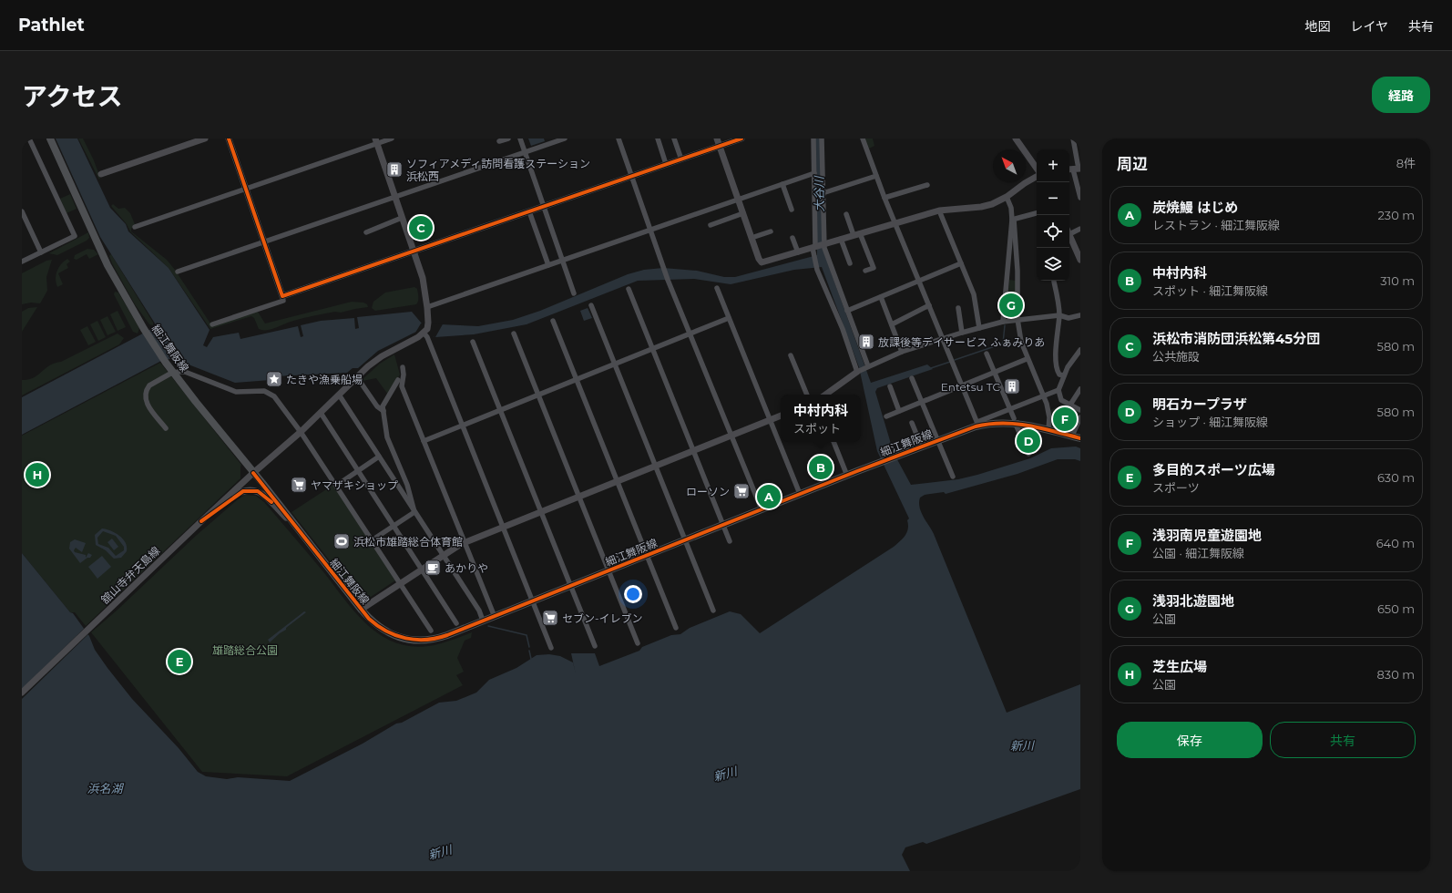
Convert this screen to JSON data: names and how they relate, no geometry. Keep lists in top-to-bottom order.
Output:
{
  "streets": {
    "main road": ["細江舞阪線"],
    "street": ["舘山寺弁天島線"]
  },
  "crossings": [
    ["細江舞阪線", "舘山寺弁天島線"]
  ],
  "water": ["大谷川", "新川", "浜名湖"],
  "parks": ["雄踏総合公園"],
  "places": {
    "building": ["ソフィアメディ訪問看護ステーション 浜松西", "放課後等デイサービス ふぁみりあ", "Entetsu TC"],
    "place": ["たきや漁乗船場"],
    "supermarket": ["ヤマザキショップ", "ローソン", "セブン-イレブン"],
    "sports": ["浜松市雄踏総合体育館"],
    "cafe": ["あかりや"]
  },
  "north": "top left",
  "page": {
    "header": "Pathlet",
    "nav": ["地図", "レイヤ", "共有"],
    "title": "アクセス",
    "buttons": [
      "経路",
      ["保存", "共有"]
    ],
    "heading": ["周辺", "8件"],
    "map_buttons": ["+", "−"],
    "list": [
      {
        "mark": "A",
        "name": "炭焼鰻 はじめ",
        "note": "レストラン · 細江舞阪線",
        "value": "230 m"
      },
      {
        "mark": "B",
        "name": "中村内科",
        "note": "スポット · 細江舞阪線",
        "value": "310 m"
      },
      {
        "mark": "C",
        "name": "浜松市消防団浜松第45分団",
        "note": "公共施設",
        "value": "580 m"
      },
      {
        "mark": "D",
        "name": "明石カープラザ",
        "note": "ショップ · 細江舞阪線",
        "value": "580 m"
      },
      {
        "mark": "E",
        "name": "多目的スポーツ広場",
        "note": "スポーツ",
        "value": "630 m"
      },
      {
        "mark": "F",
        "name": "浅羽南児童遊園地",
        "note": "公園 · 細江舞阪線",
        "value": "640 m"
      },
      {
        "mark": "G",
        "name": "浅羽北遊園地",
        "note": "公園",
        "value": "650 m"
      },
      {
        "mark": "H",
        "name": "芝生広場",
        "note": "公園",
        "value": "830 m"
      }
    ],
    "pins": [
      "C",
      "G",
      "F",
      "D",
      "B",
      "H",
      "A",
      "E"
    ],
    "popup": ["中村内科", "スポット"]
  }
}
